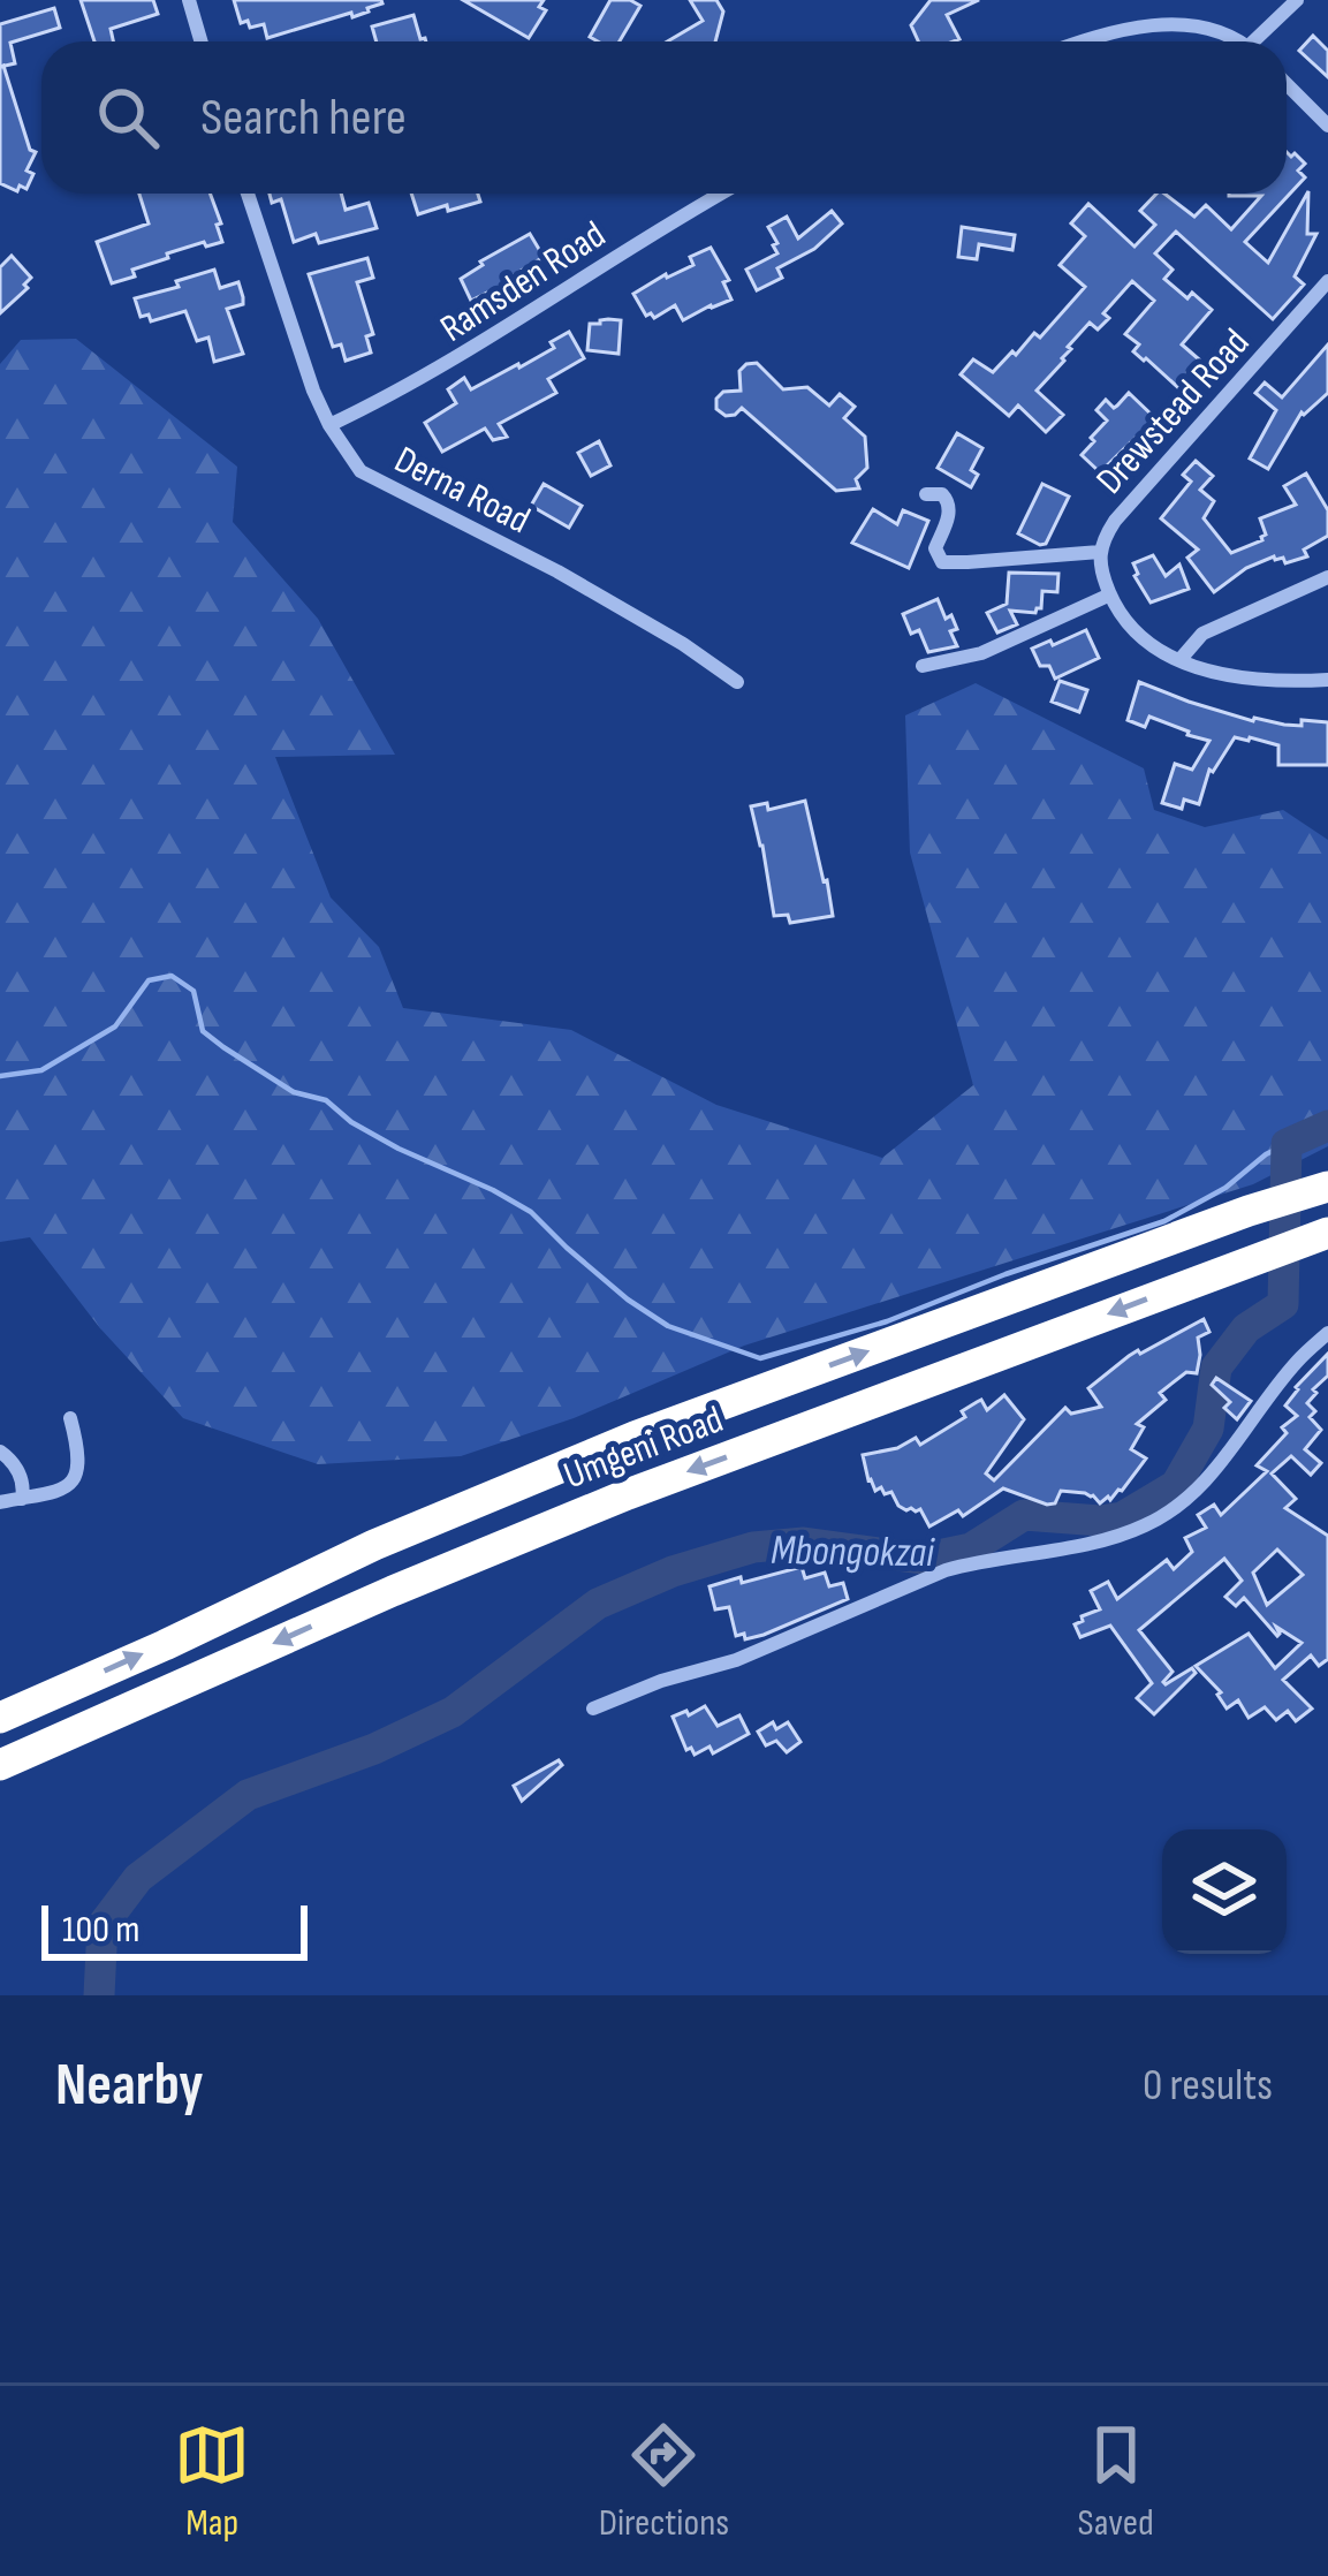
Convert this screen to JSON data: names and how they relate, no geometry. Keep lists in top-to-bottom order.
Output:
{
  "streets": {
    "highway": ["Umgeni Road"],
    "street": ["Ramsden Road", "Drewstead Road", "Derna Road"]
  },
  "crossings": [
    ["Ramsden Road", "Derna Road"]
  ],
  "water": ["Mbongokzai"],
  "scale_bar": "100 m",
  "page": {
    "search": "Search here",
    "scale": "100 m",
    "heading": ["Nearby", "0 results"],
    "nav": ["Map", "Directions", "Saved"]
  }
}
